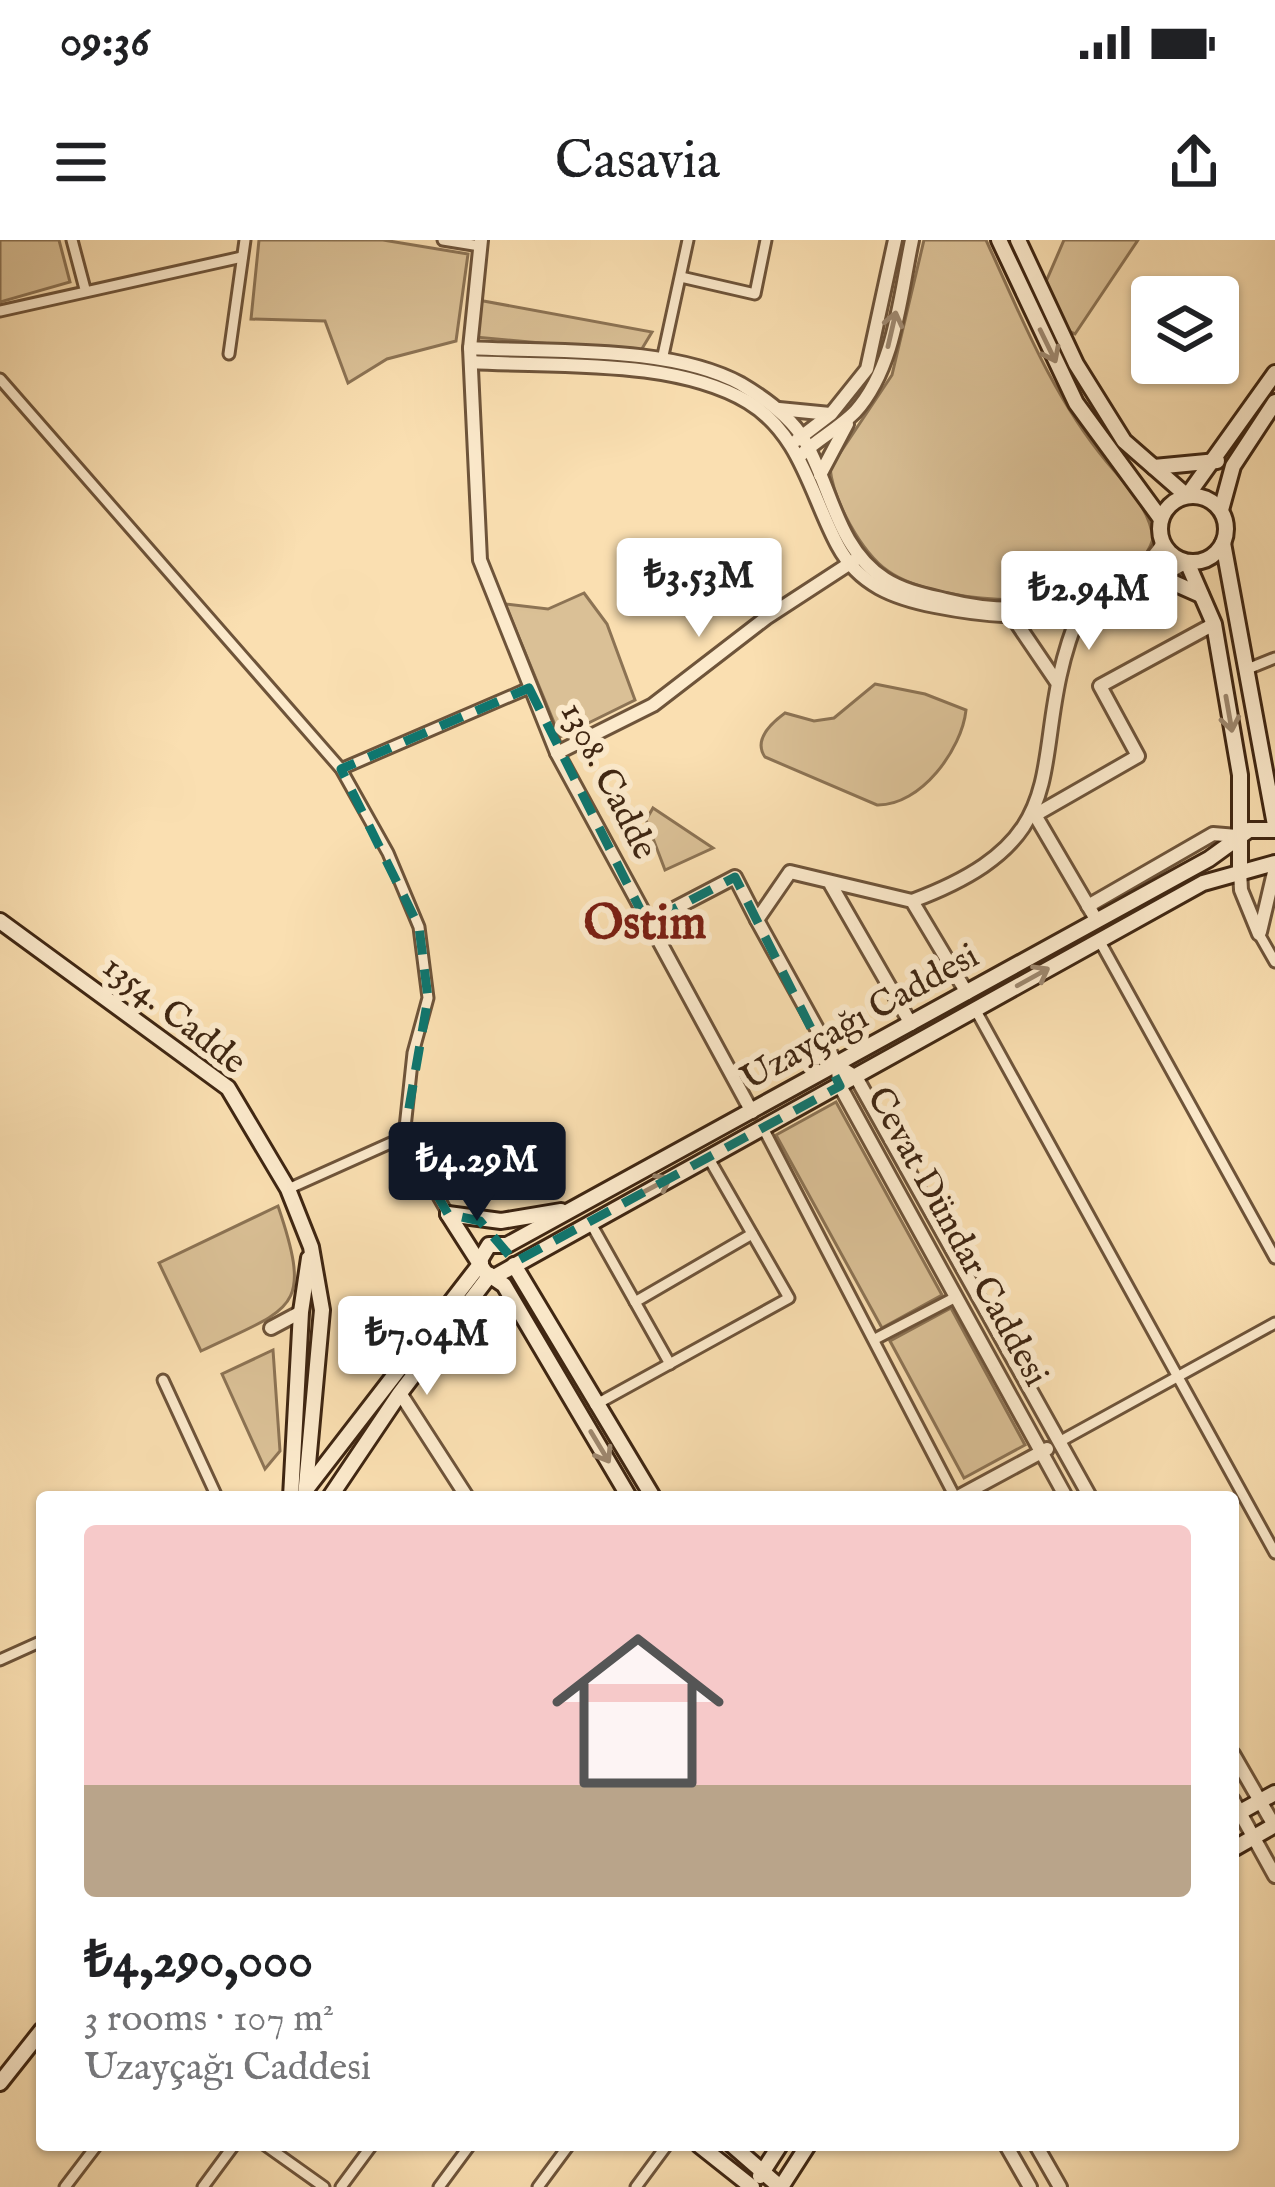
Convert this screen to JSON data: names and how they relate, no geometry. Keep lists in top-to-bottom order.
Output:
{
  "streets": {
    "main road": ["1354. Cadde", "Uzayçağı Caddesi"],
    "street": ["1308. Cadde", "Cevat Dündar Caddesi"]
  },
  "crossings": [
    ["1308. Cadde", "Uzayçağı Caddesi"],
    ["Uzayçağı Caddesi", "Cevat Dündar Caddesi"]
  ],
  "districts": ["Ostim"],
  "page": {
    "status": "09:36",
    "header": "Casavia",
    "price": [
      "₺3.53M",
      "₺2.94M",
      "₺4.29M",
      "₺7.04M"
    ],
    "list": [
      {
        "name": "₺4,290,000",
        "note": "3 rooms · 107 m² · Uzayçağı Caddesi"
      }
    ]
  }
}
